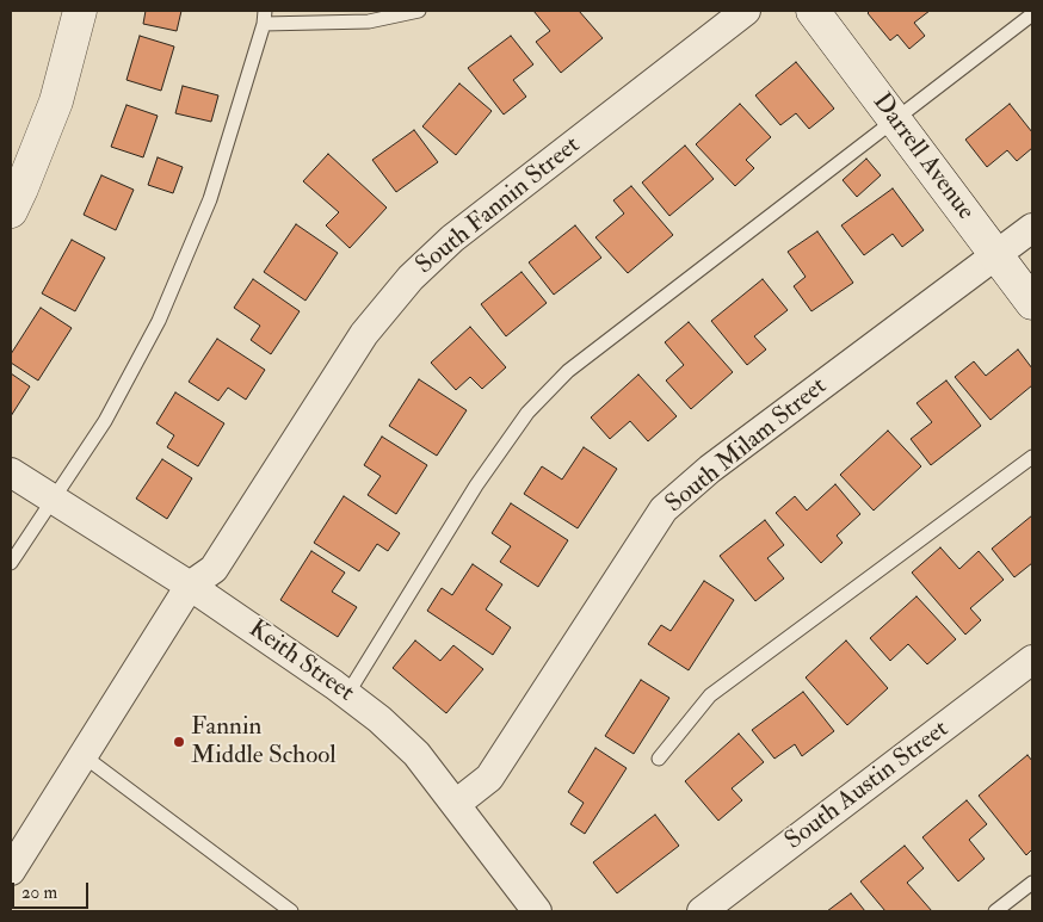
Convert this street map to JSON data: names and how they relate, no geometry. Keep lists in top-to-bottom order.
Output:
{
  "streets": {
    "main road": ["Darrell Avenue"],
    "street": [
      "South Fannin Street",
      "South Milam Street",
      "Keith Street",
      "South Austin Street"
    ]
  },
  "crossings": [
    ["Darrell Avenue", "South Milam Street"],
    ["South Fannin Street", "Keith Street"],
    ["South Milam Street", "Keith Street"]
  ],
  "places": ["Fannin Middle School"],
  "scale_bar": "20 m"
}
